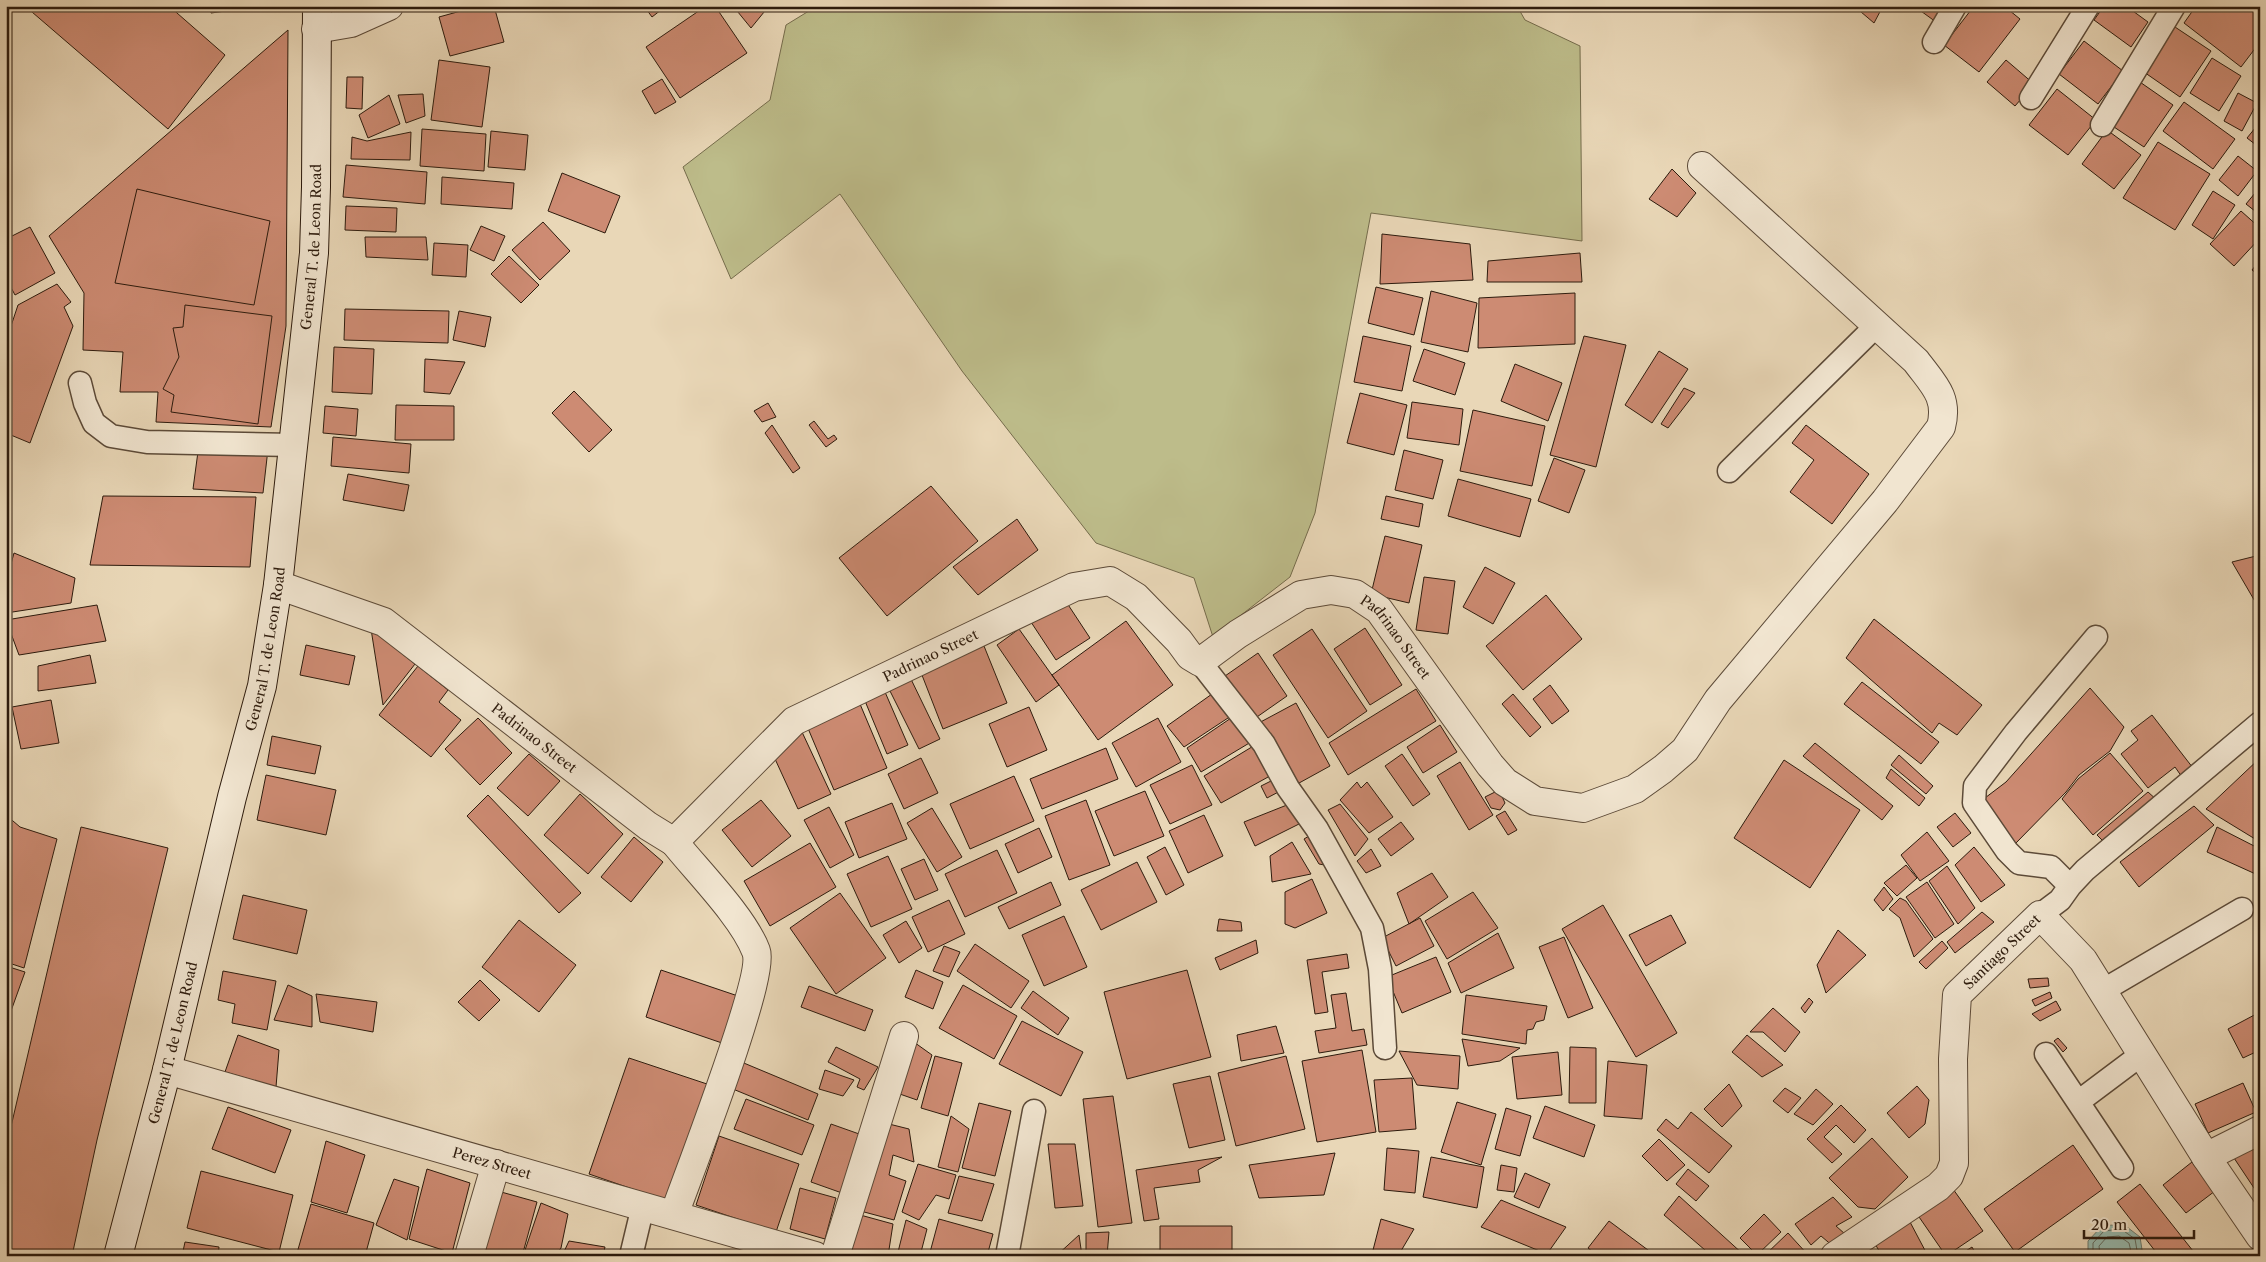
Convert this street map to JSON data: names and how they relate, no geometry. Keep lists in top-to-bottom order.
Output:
{
  "streets": {
    "street": [
      "General T. de Leon Road",
      "Padrinao Street",
      "Santiago Street",
      "Perez Street"
    ]
  },
  "crossings": [
    ["General T. de Leon Road", "Padrinao Street"],
    ["General T. de Leon Road", "Perez Street"]
  ],
  "scale_bar": "20 m"
}
